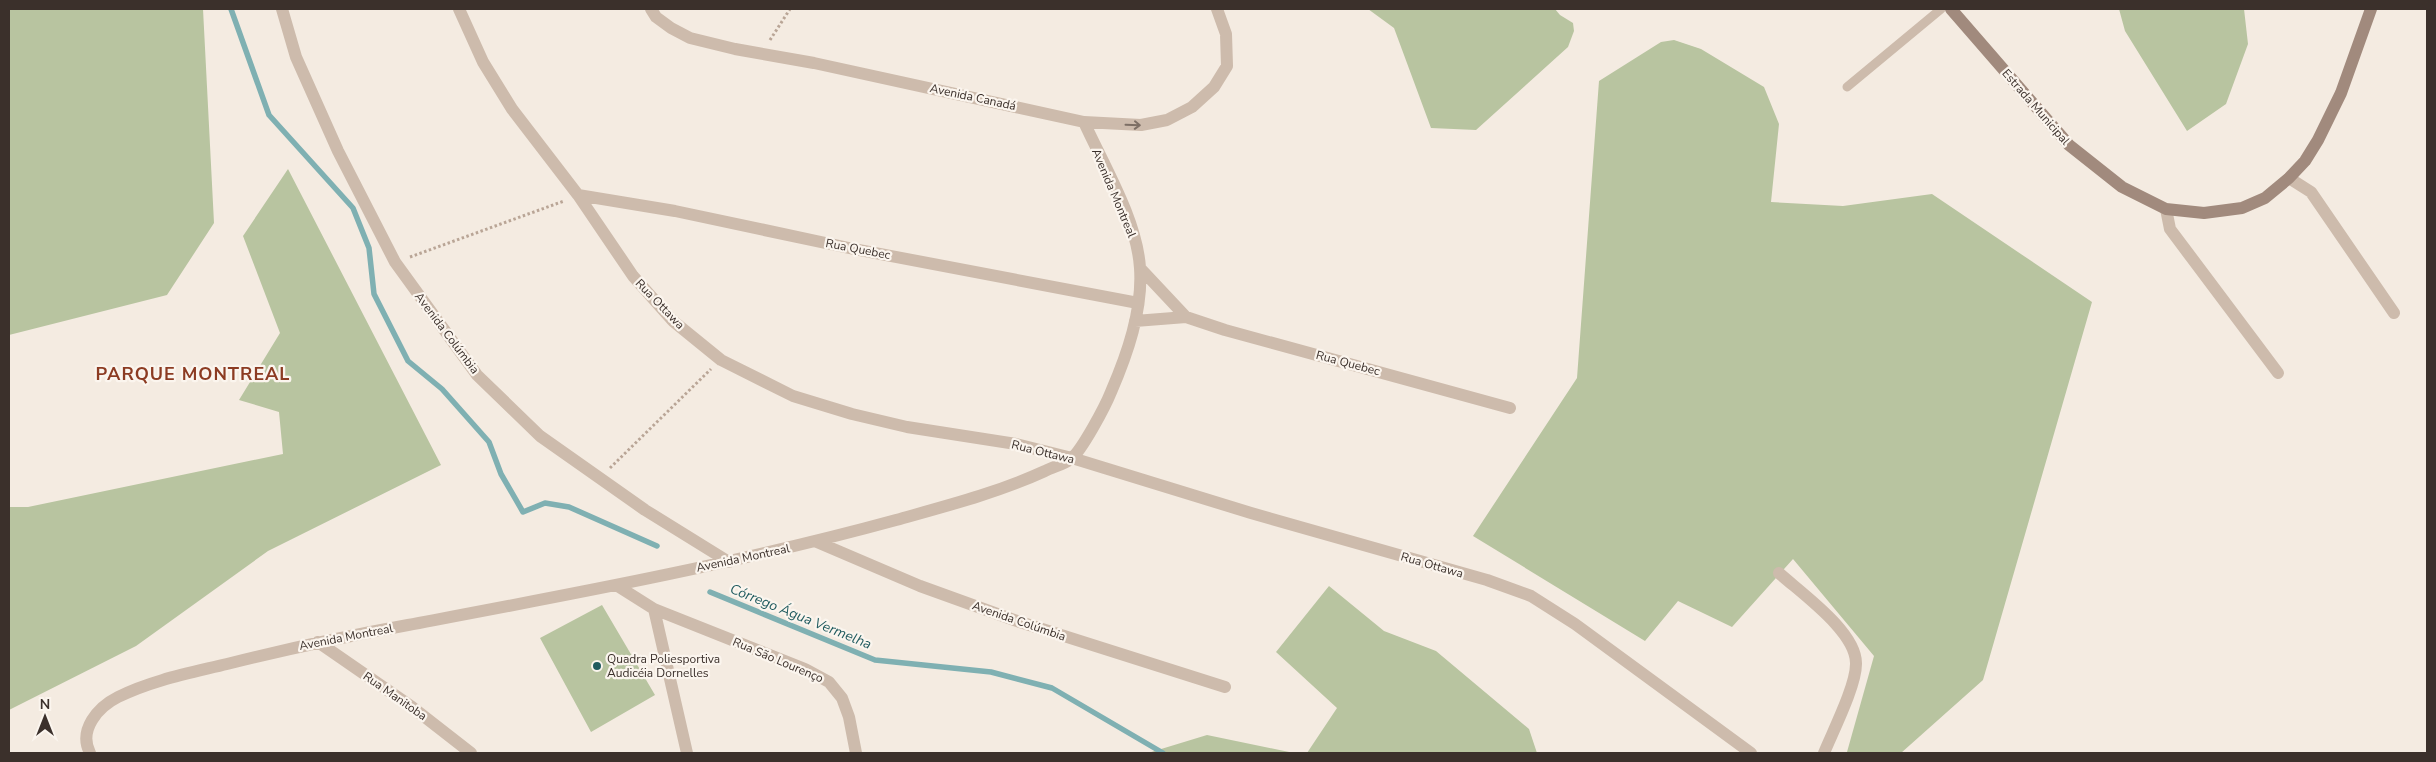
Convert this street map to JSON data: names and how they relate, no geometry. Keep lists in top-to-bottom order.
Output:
{
  "streets": {
    "main road": ["Estrada Municipal"],
    "street": [
      "Avenida Canadá",
      "Avenida Montreal",
      "Rua Quebec",
      "Rua Ottawa",
      "Avenida Colúmbia",
      "Rua São Lourenço",
      "Rua Manitoba"
    ]
  },
  "crossings": [
    ["Avenida Canadá", "Avenida Montreal"],
    ["Avenida Montreal", "Rua Quebec"],
    ["Avenida Montreal", "Rua Ottawa"],
    ["Avenida Montreal", "Avenida Colúmbia"],
    ["Avenida Montreal", "Rua São Lourenço"],
    ["Avenida Montreal", "Rua Manitoba"],
    ["Rua Quebec", "Rua Ottawa"]
  ],
  "districts": ["PARQUE MONTREAL"],
  "water": ["Córrego Água Vermelha"],
  "places": ["Quadra Poliesportiva Audicéia Dornelles"],
  "north": "top"
}
